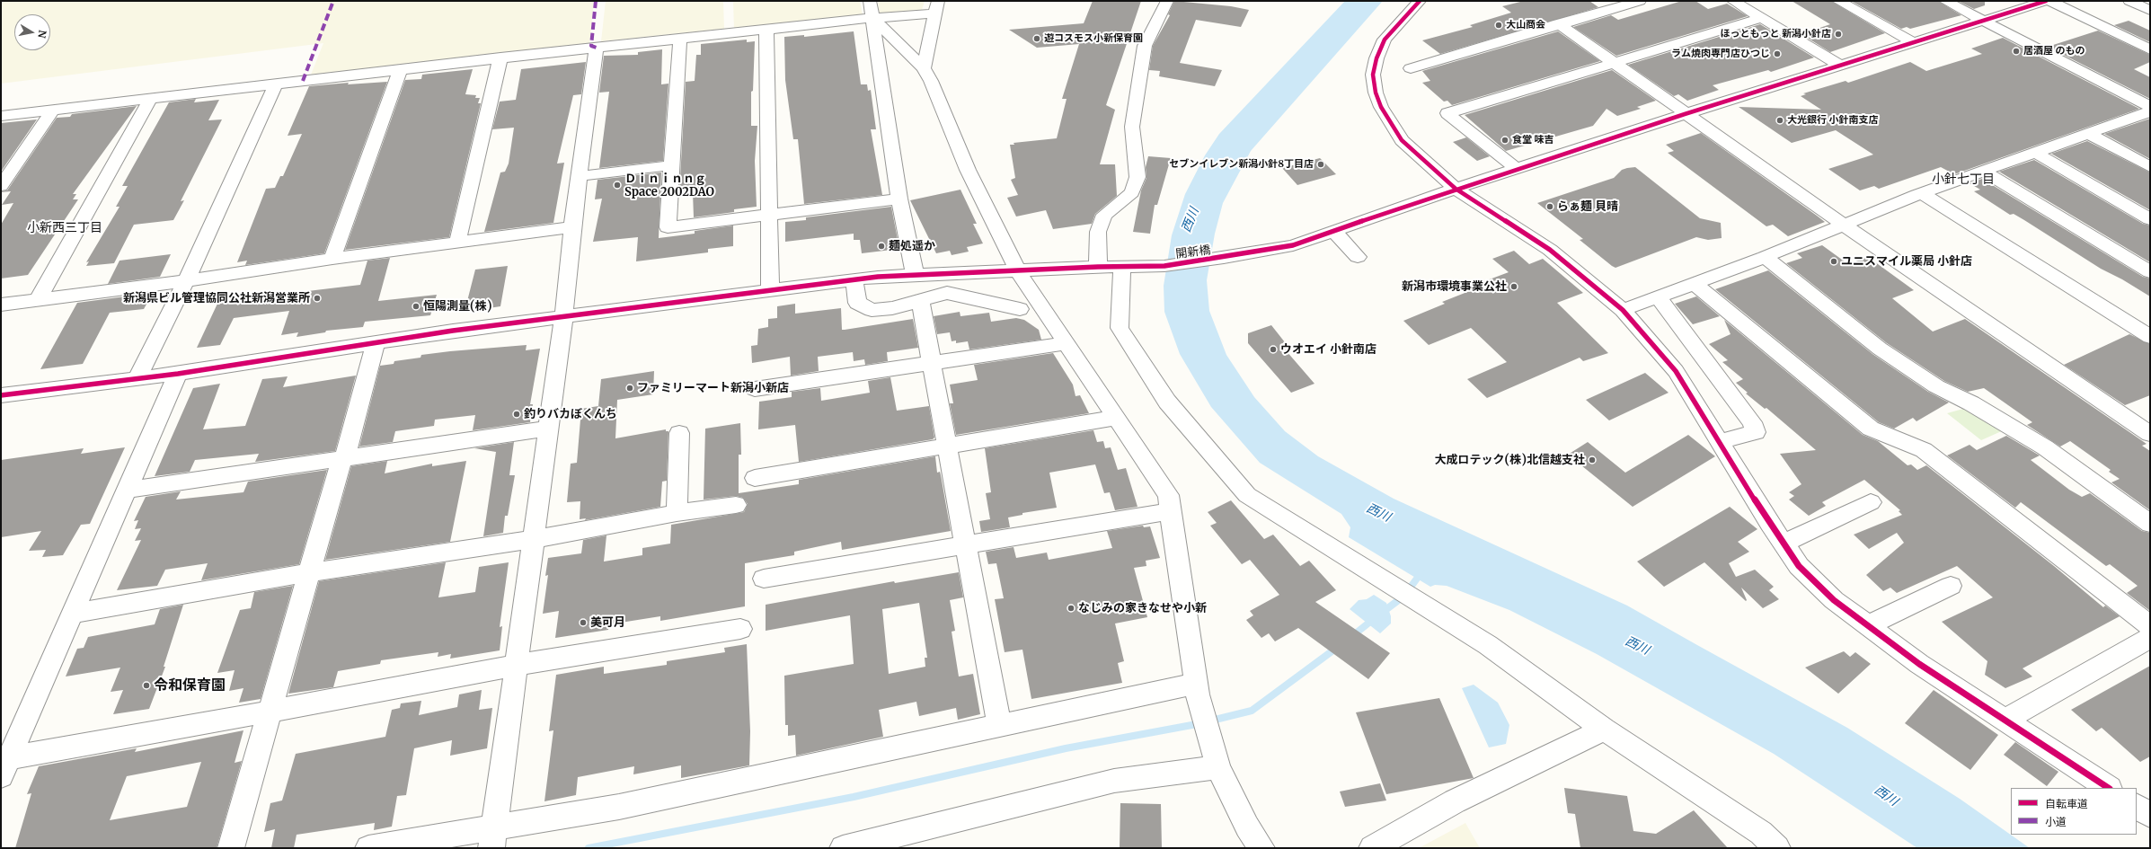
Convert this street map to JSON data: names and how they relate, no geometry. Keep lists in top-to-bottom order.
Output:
{
  "streets": {
    "street": ["開新橋"]
  },
  "districts": ["小針七丁目", "小新西三丁目"],
  "water": ["西川"],
  "places": [
    "大山商会",
    "ほっともっと 新潟小針店",
    "遊コスモス小新保育園",
    "居酒屋 のもの",
    "ラム焼肉専門店ひつじ",
    "大光銀行 小針南支店",
    "食堂 味吉",
    "セブンイレブン新潟小針8丁目店",
    "Ｄｉｎｉｎｎｇ Space 2002DAO",
    "らぁ麺 貝晴",
    "麺処遥か",
    "ユニスマイル薬局 小針店",
    "新潟市環境事業公社",
    "新潟県ビル管理協同公社新潟営業所",
    "恒陽測量(株)",
    "ウオエイ 小針南店",
    "ファミリーマート新潟小新店",
    "釣りバカぼくんち",
    "大成ロテック(株)北信越支社",
    "なじみの家きなせや小新",
    "美可月",
    "令和保育園"
  ],
  "legend": ["自転車道", "小道"],
  "north": "right"
}
